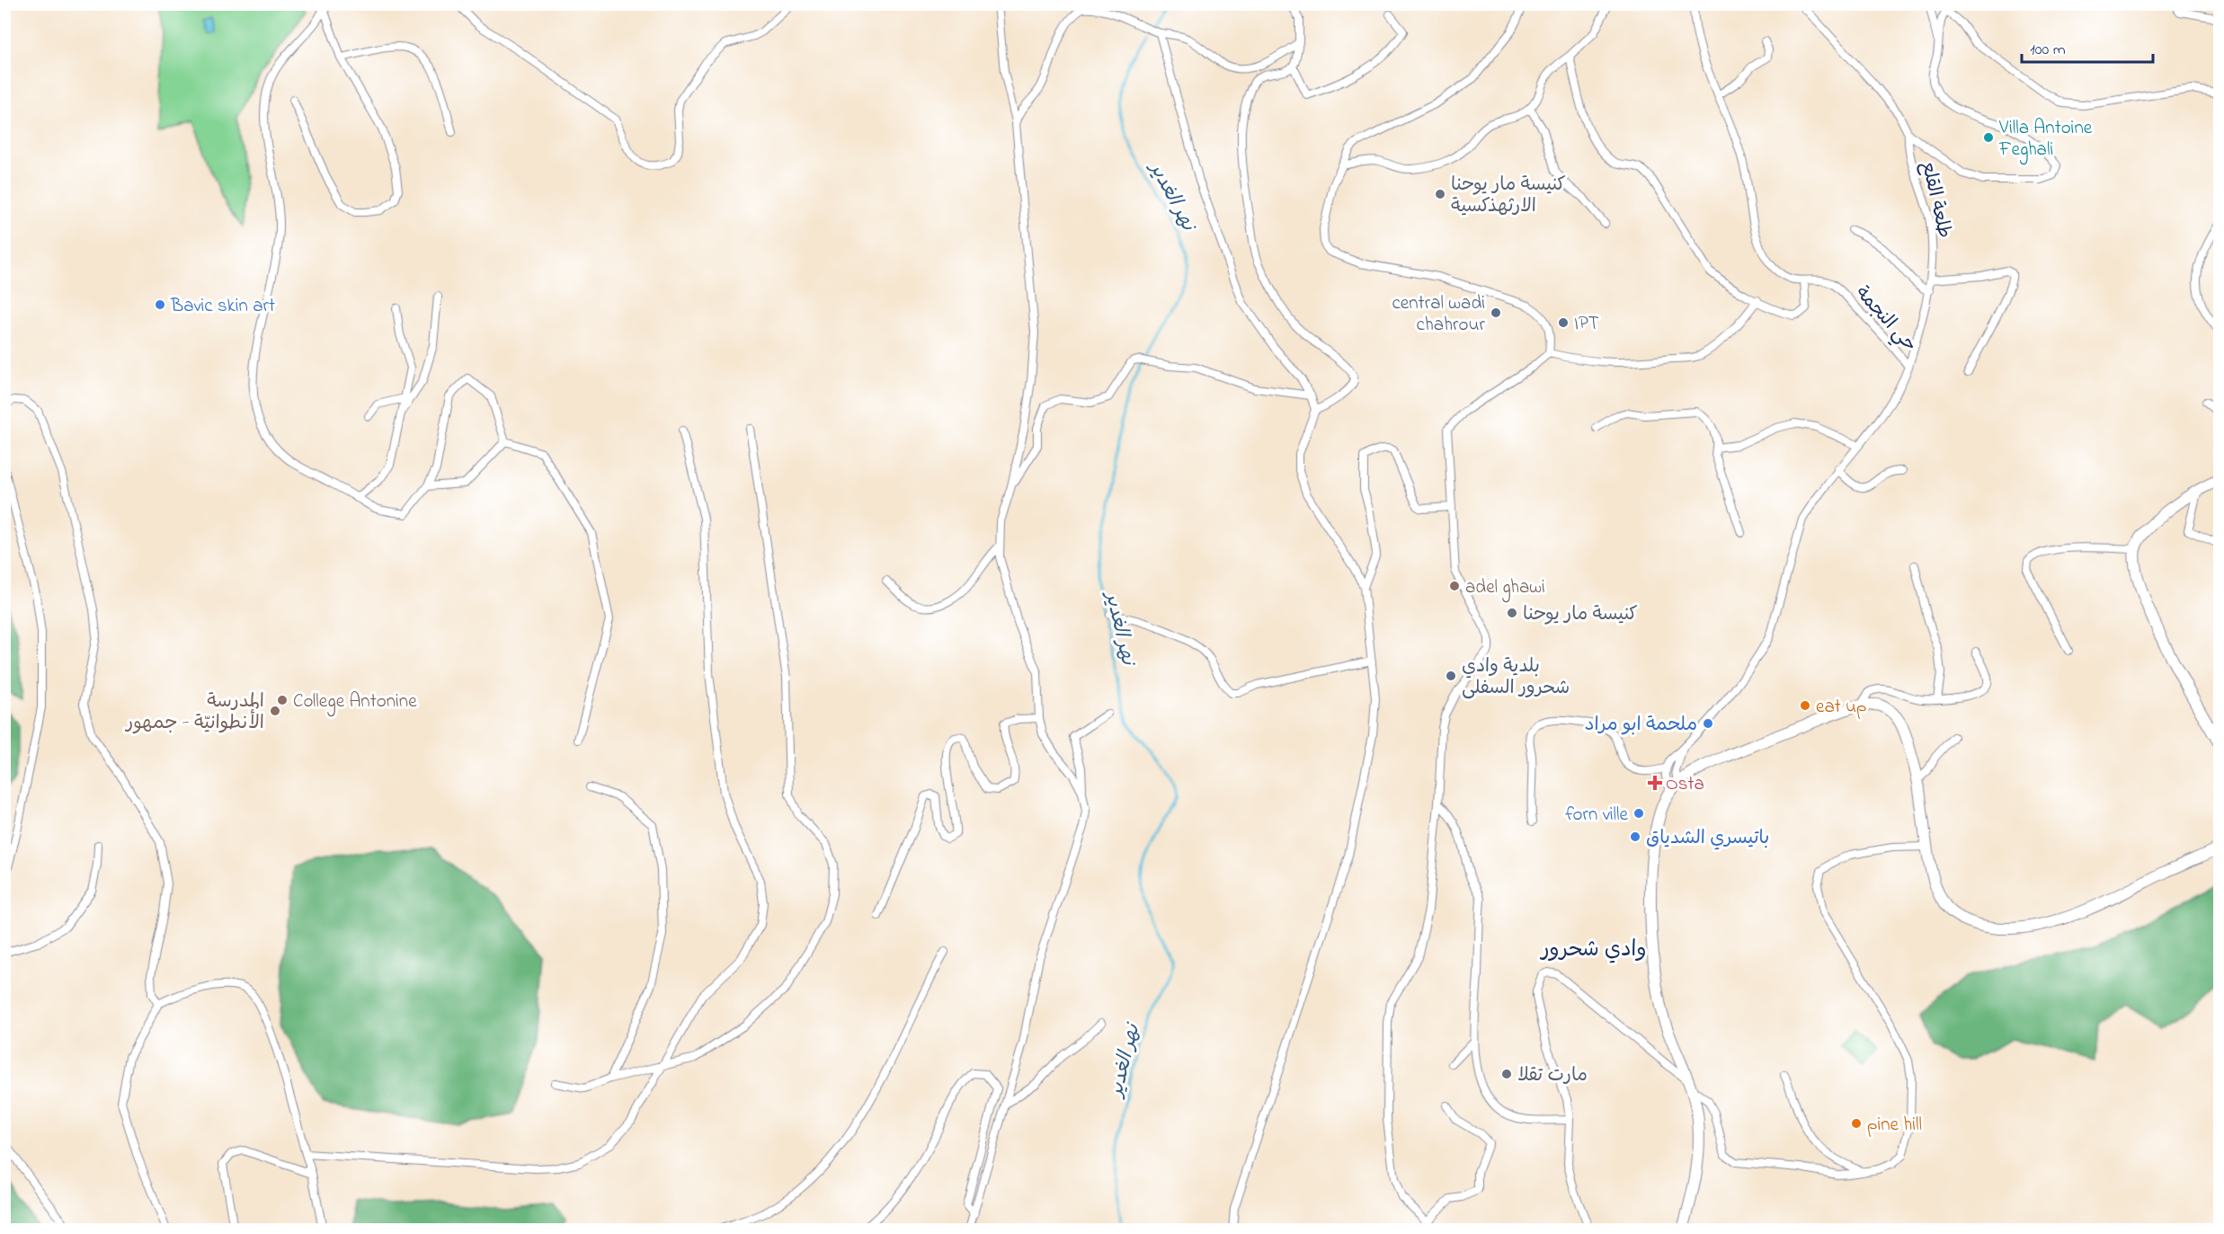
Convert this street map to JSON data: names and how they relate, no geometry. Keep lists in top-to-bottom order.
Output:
{
  "streets": {
    "street": ["طلعة القلع", "حي النجمة"]
  },
  "crossings": [
    ["طلعة القلع", "حي النجمة"]
  ],
  "districts": ["وادي شحرور"],
  "water": ["نهر الغدير"],
  "places": {
    "other": [
      "Villa Antoine Feghali",
      "كنيسة مار يوحنا الارثهذكسية",
      "Bavic skin art",
      "central wadi chahrour",
      "IPT",
      "adel ghawi",
      "كنيسة مار يوحنا",
      "بلدية وادي شحرور السفلى",
      "College Antonine",
      "eat up",
      "المدرسة الأنطوانيّة - جمهور",
      "ملحمة ابو مراد",
      "forn ville",
      "باتيسري الشدياق",
      "مارت تقلا",
      "pine hill"
    ],
    "health": ["Osta"]
  },
  "scale_bar": "100 m"
}
